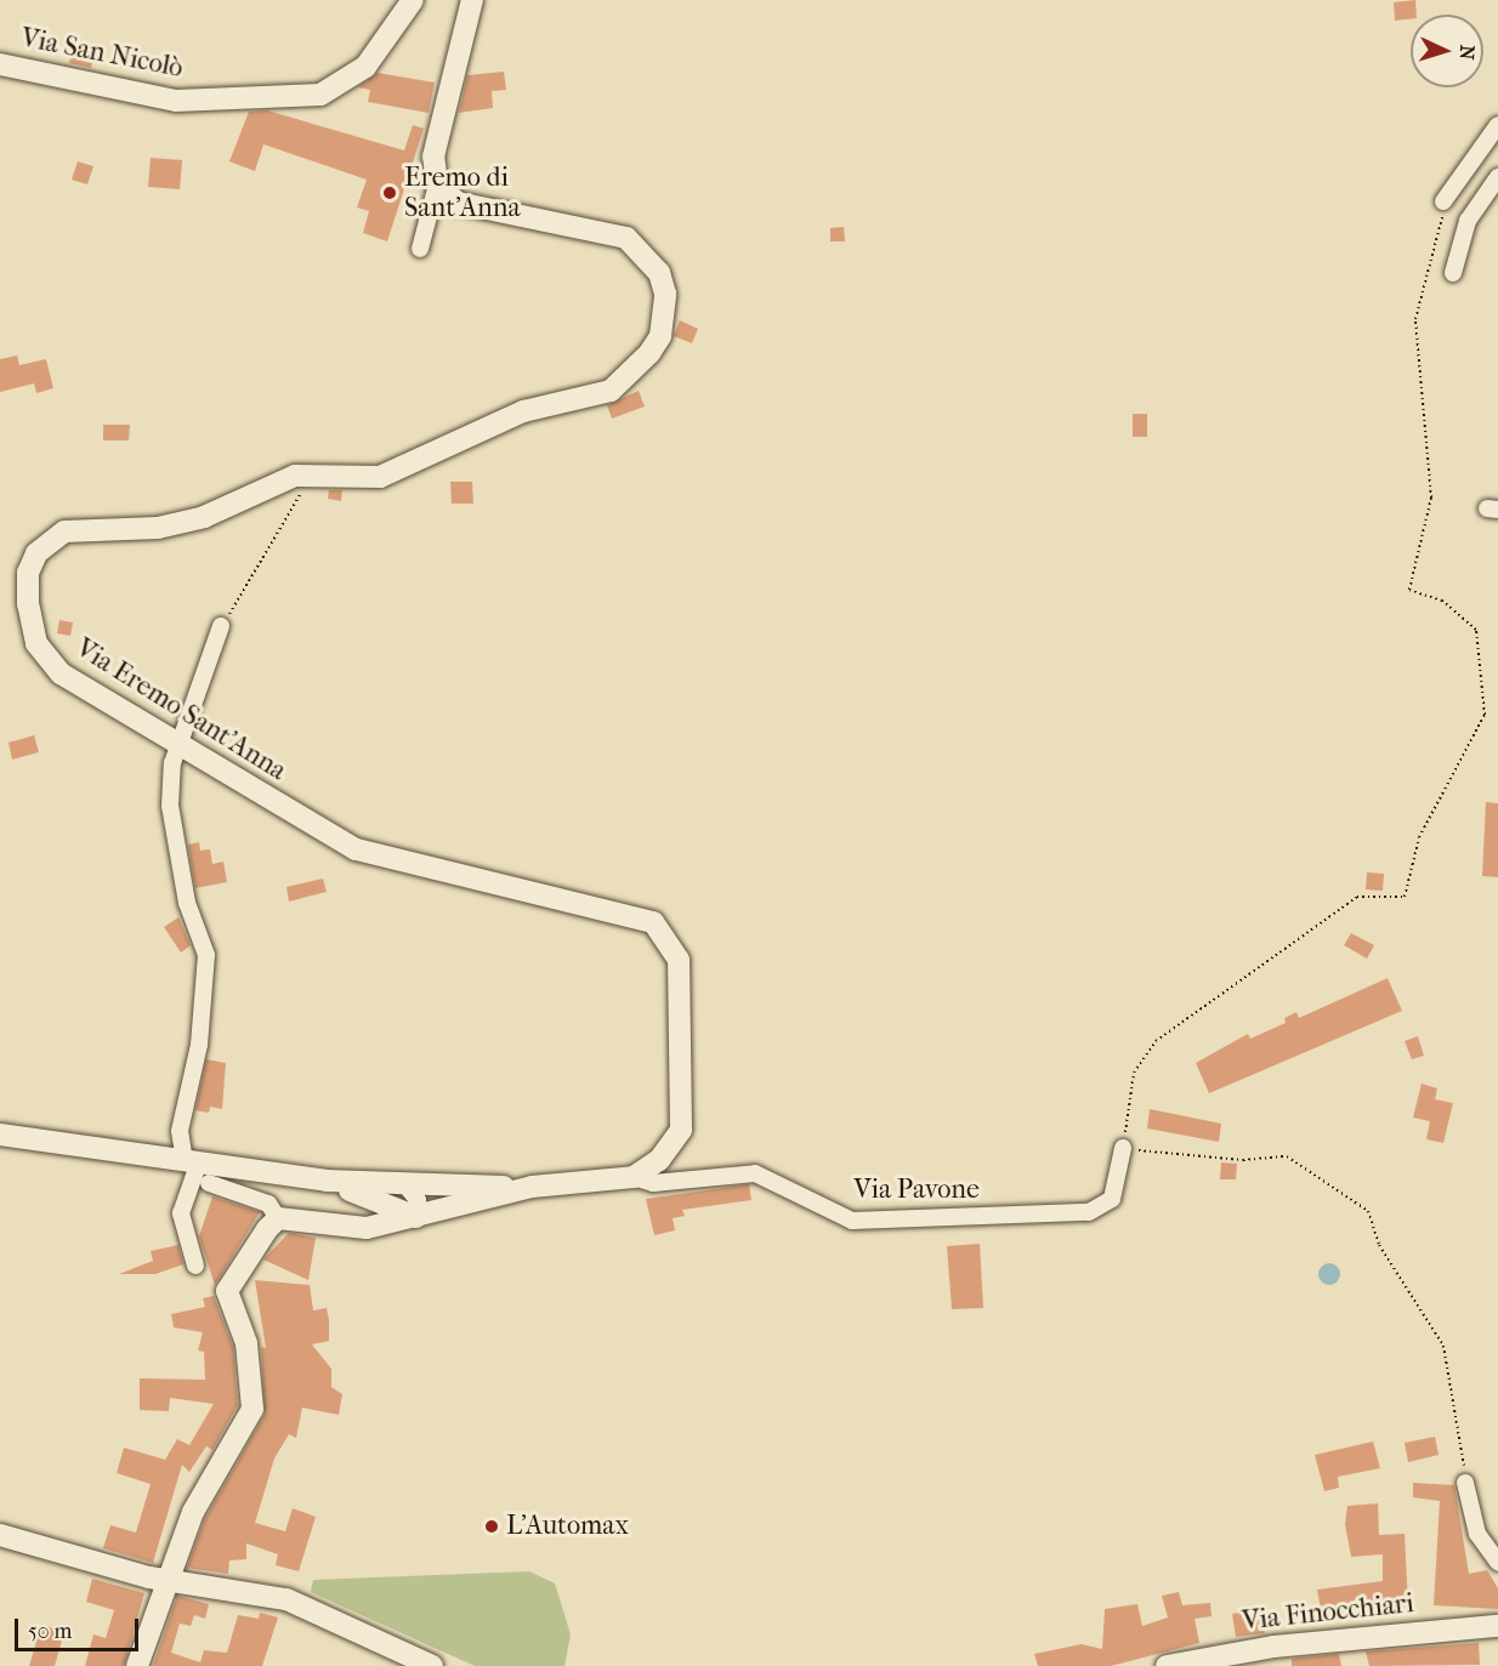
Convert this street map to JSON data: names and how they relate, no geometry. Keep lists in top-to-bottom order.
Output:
{
  "streets": {
    "street": [
      "Via San Nicolò",
      "Via Eremo Sant'Anna",
      "Via Pavone",
      "Via Finocchiari"
    ]
  },
  "crossings": [
    ["Via Eremo Sant'Anna", "Via Pavone"]
  ],
  "places": ["Eremo di Sant'Anna", "L'Automax"],
  "scale_bar": "50 m",
  "north": "right"
}
